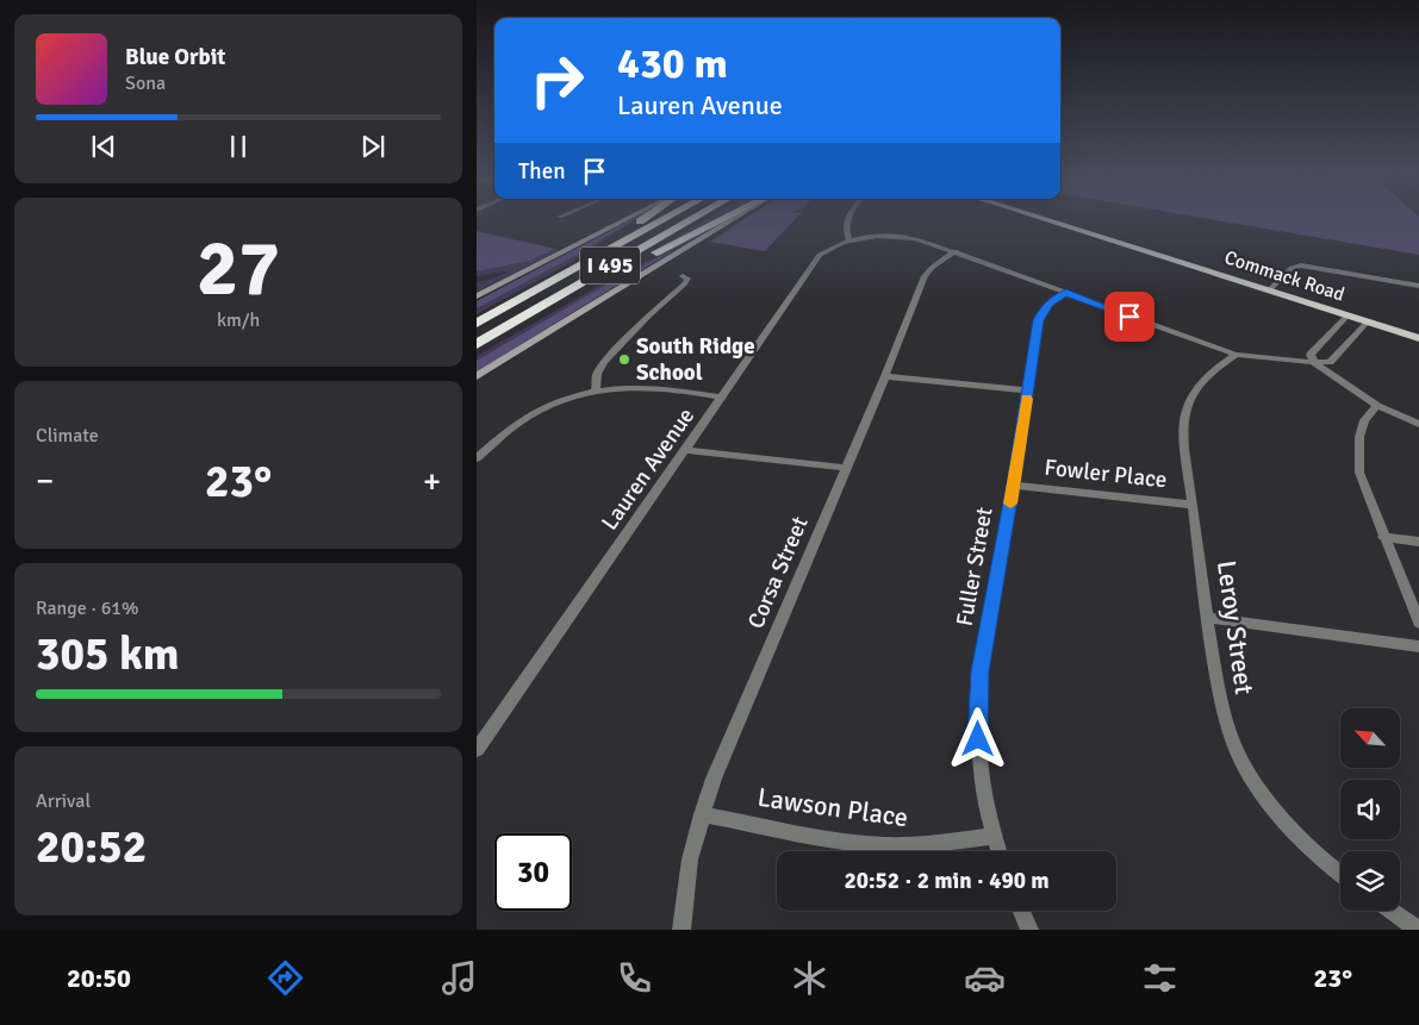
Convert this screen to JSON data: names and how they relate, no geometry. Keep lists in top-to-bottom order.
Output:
{
  "streets": {
    "highway": ["I 495"],
    "main road": ["Commack Road"],
    "street": [
      "Lauren Avenue",
      "Fowler Place",
      "Fuller Street",
      "Corsa Street",
      "Leroy Street",
      "Lawson Place"
    ]
  },
  "crossings": [
    ["Lauren Avenue", "Fuller Street"],
    ["Lauren Avenue", "Corsa Street"],
    ["Lauren Avenue", "Leroy Street"],
    ["Fowler Place", "Fuller Street"],
    ["Fowler Place", "Leroy Street"],
    ["Fuller Street", "Lawson Place"],
    ["Corsa Street", "Lawson Place"]
  ],
  "places": ["South Ridge School"],
  "north": "top left",
  "page": {
    "turn": ["430 m", "Lauren Avenue"],
    "song": ["Blue Orbit", "Sona"],
    "then": "Then",
    "tile": [
      ["27", "km/h"],
      "Climate",
      ["Range · 61%", "305 km"],
      ["Arrival", "20:52"]
    ],
    "heat": ["−", "23°", "+"],
    "limit": "30",
    "trip": "20:52 · 2 min · 490 m",
    "tabs": ["20:50", "23°"]
  }
}
